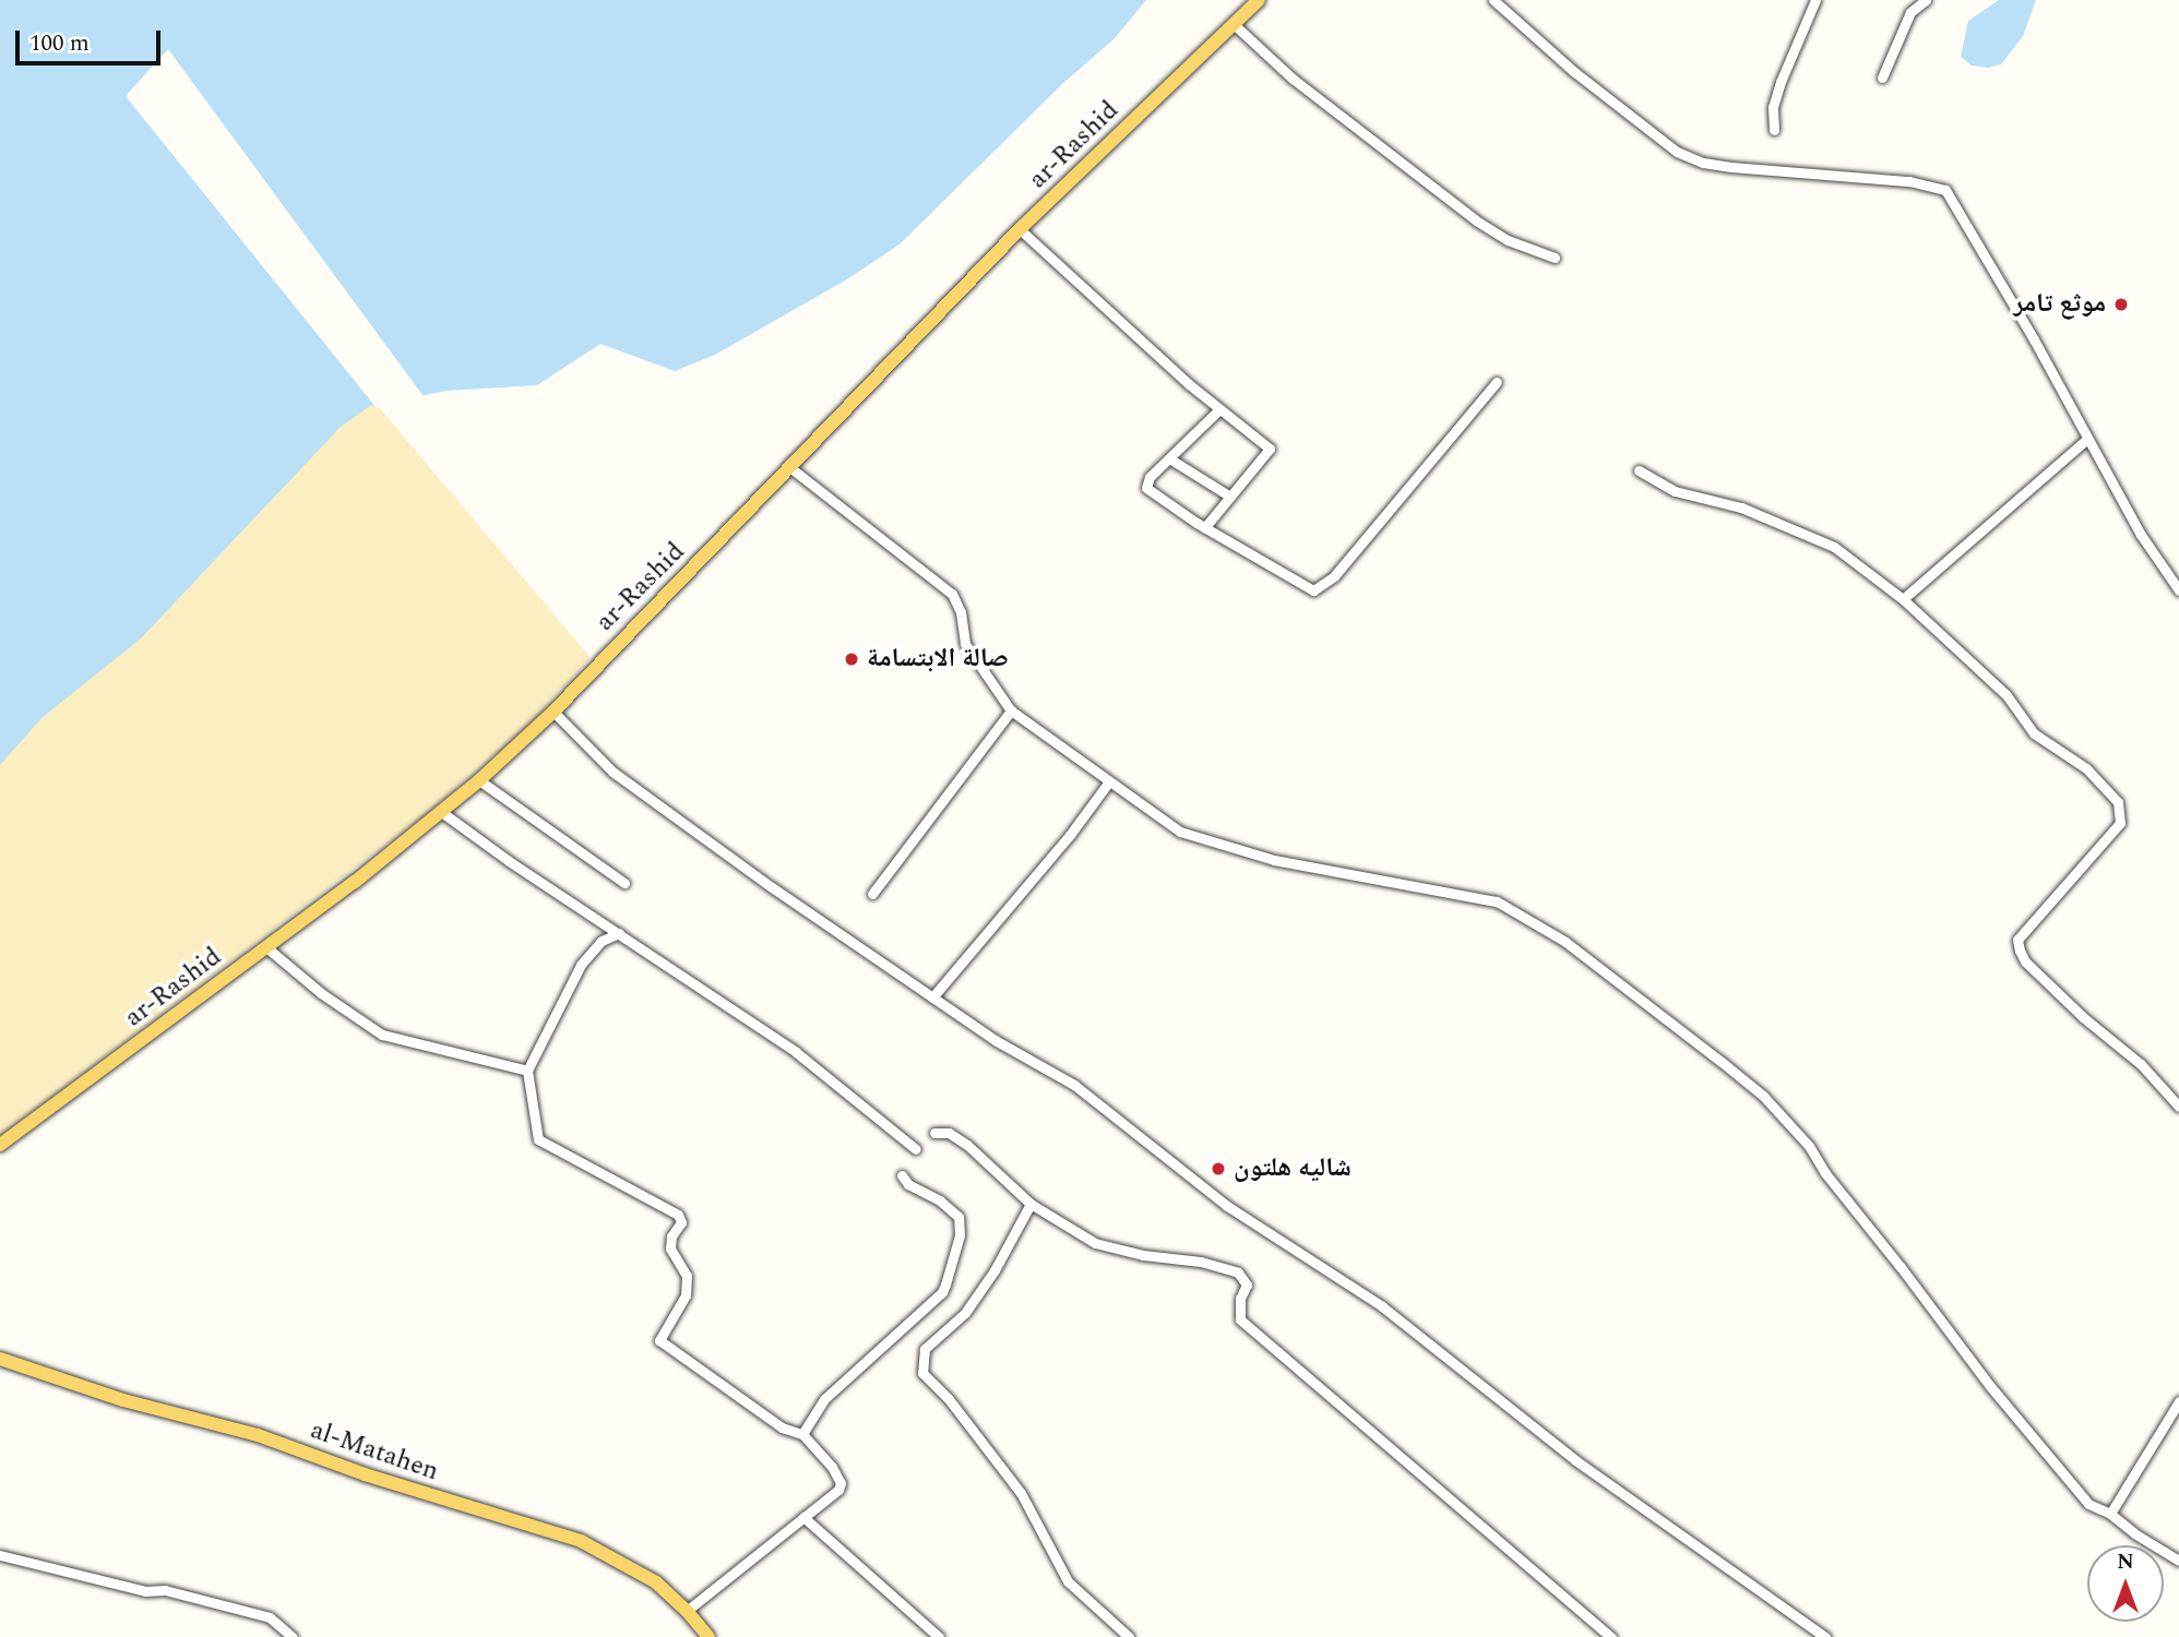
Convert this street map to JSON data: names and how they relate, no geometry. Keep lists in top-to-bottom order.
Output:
{
  "streets": {
    "main road": ["ar-Rashid", "al-Matahen"]
  },
  "places": ["موثع تامر", "صالة الابتسامة", "شاليه هلتون"],
  "scale_bar": "100 m",
  "north": "top"
}
